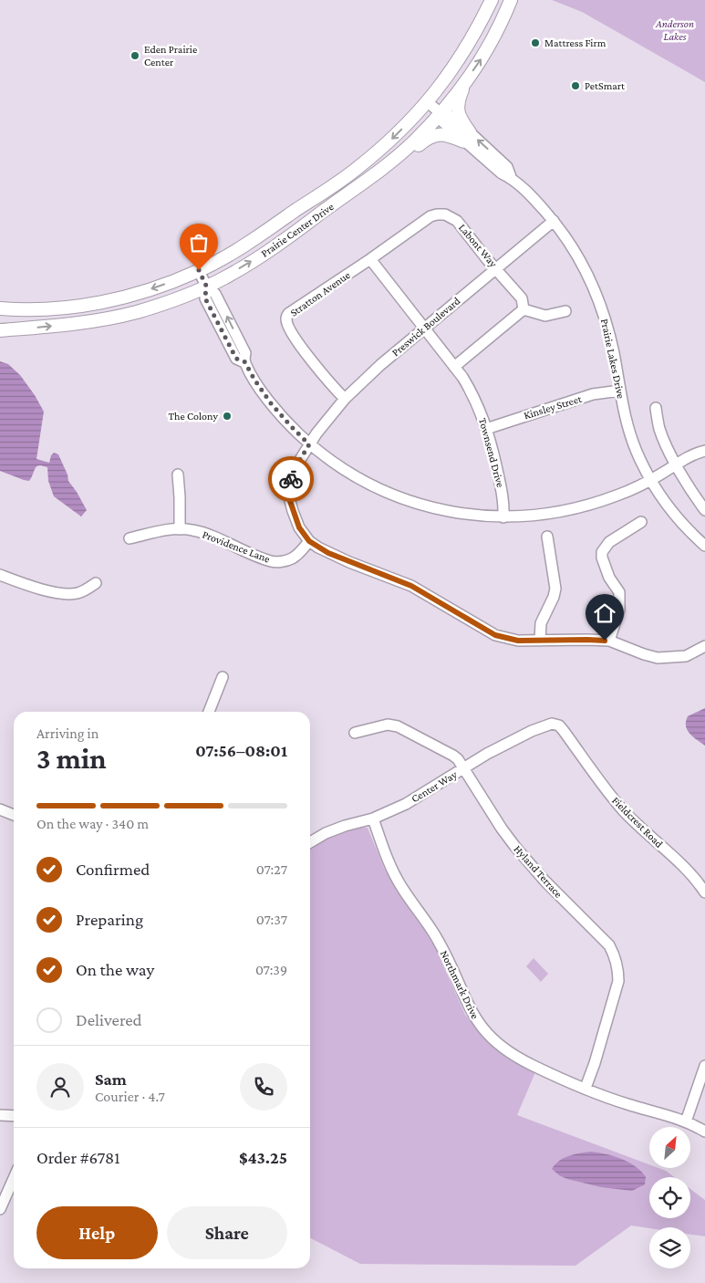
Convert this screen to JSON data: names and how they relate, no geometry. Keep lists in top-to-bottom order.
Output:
{
  "streets": {
    "main road": ["Prairie Center Drive"],
    "street": [
      "Labont Way",
      "Stratton Avenue",
      "Preswick Boulevard",
      "Prairie Lakes Drive",
      "Kinsley Street",
      "Townsend Drive",
      "Providence Lane",
      "Center Way",
      "Fieldcrest Road",
      "Hyland Terrace",
      "Northmark Drive"
    ]
  },
  "crossings": [
    ["Prairie Center Drive", "Prairie Lakes Drive"],
    ["Labont Way", "Stratton Avenue"],
    ["Labont Way", "Preswick Boulevard"],
    ["Labont Way", "Townsend Drive"],
    ["Stratton Avenue", "Preswick Boulevard"],
    ["Stratton Avenue", "Townsend Drive"],
    ["Preswick Boulevard", "Prairie Lakes Drive"],
    ["Preswick Boulevard", "Townsend Drive"],
    ["Preswick Boulevard", "Providence Lane"],
    ["Prairie Lakes Drive", "Kinsley Street"],
    ["Kinsley Street", "Townsend Drive"],
    ["Center Way", "Fieldcrest Road"],
    ["Center Way", "Hyland Terrace"],
    ["Center Way", "Northmark Drive"],
    ["Hyland Terrace", "Northmark Drive"]
  ],
  "parks": ["Anderson Lakes"],
  "places": [
    "Mattress Firm",
    "Eden Prairie Center",
    "PetSmart",
    "The Colony"
  ],
  "north": "top right",
  "page": {
    "heading": ["3 min", "Arriving in", "07:56–08:01"],
    "panel": [
      "Sam",
      "Courier · 4.7",
      "Order #6781",
      "$43.25"
    ],
    "bar": "On the way · 340 m",
    "list": [
      ["Confirmed", "07:27"],
      ["Preparing", "07:37"],
      ["On the way", "07:39"],
      "Delivered"
    ],
    "buttons": ["Help", "Share"]
  }
}
